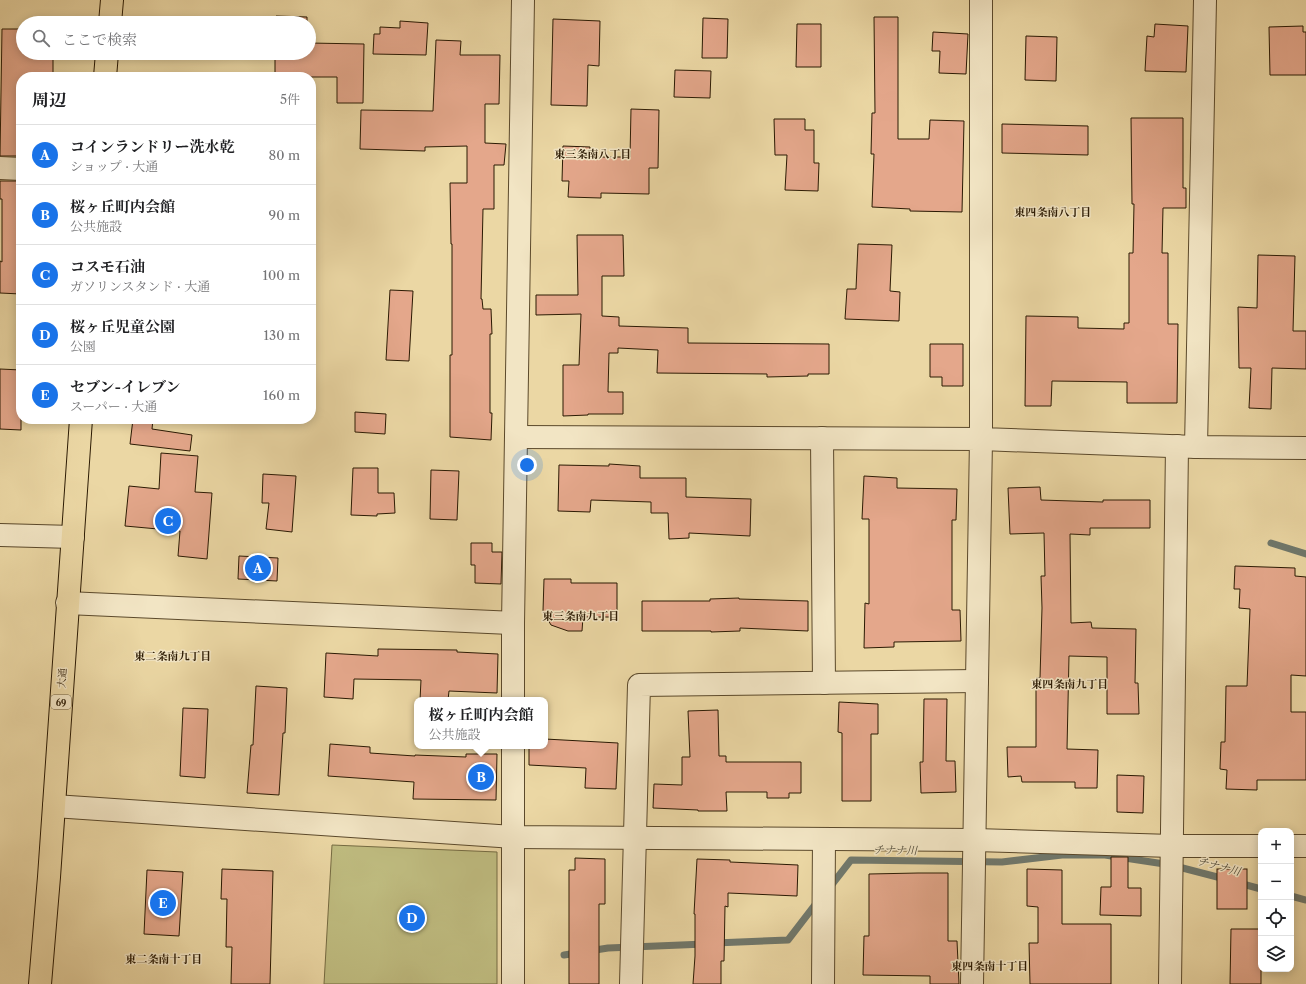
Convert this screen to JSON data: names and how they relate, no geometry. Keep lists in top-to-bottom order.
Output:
{
  "streets": {
    "main road": ["大通", "69"]
  },
  "districts": [
    "東三条南八丁目",
    "東四条南八丁目",
    "東三条南九丁目",
    "東二条南九丁目",
    "東四条南九丁目",
    "東二条南十丁目",
    "東四条南十丁目"
  ],
  "water": ["チナナ川"],
  "page": {
    "search": "ここで検索",
    "heading": ["周辺", "5件"],
    "list": [
      {
        "mark": "A",
        "name": "コインランドリー洗水乾",
        "note": "ショップ · 大通",
        "value": "80 m"
      },
      {
        "mark": "B",
        "name": "桜ヶ丘町内会館",
        "note": "公共施設",
        "value": "90 m"
      },
      {
        "mark": "C",
        "name": "コスモ石油",
        "note": "ガソリンスタンド · 大通",
        "value": "100 m"
      },
      {
        "mark": "D",
        "name": "桜ヶ丘児童公園",
        "note": "公園",
        "value": "130 m"
      },
      {
        "mark": "E",
        "name": "セブン-イレブン",
        "note": "スーパー · 大通",
        "value": "160 m"
      }
    ],
    "pins": [
      "C",
      "A",
      "B",
      "E",
      "D"
    ],
    "popup": ["桜ヶ丘町内会館", "公共施設"],
    "map_buttons": ["+", "−"]
  }
}
